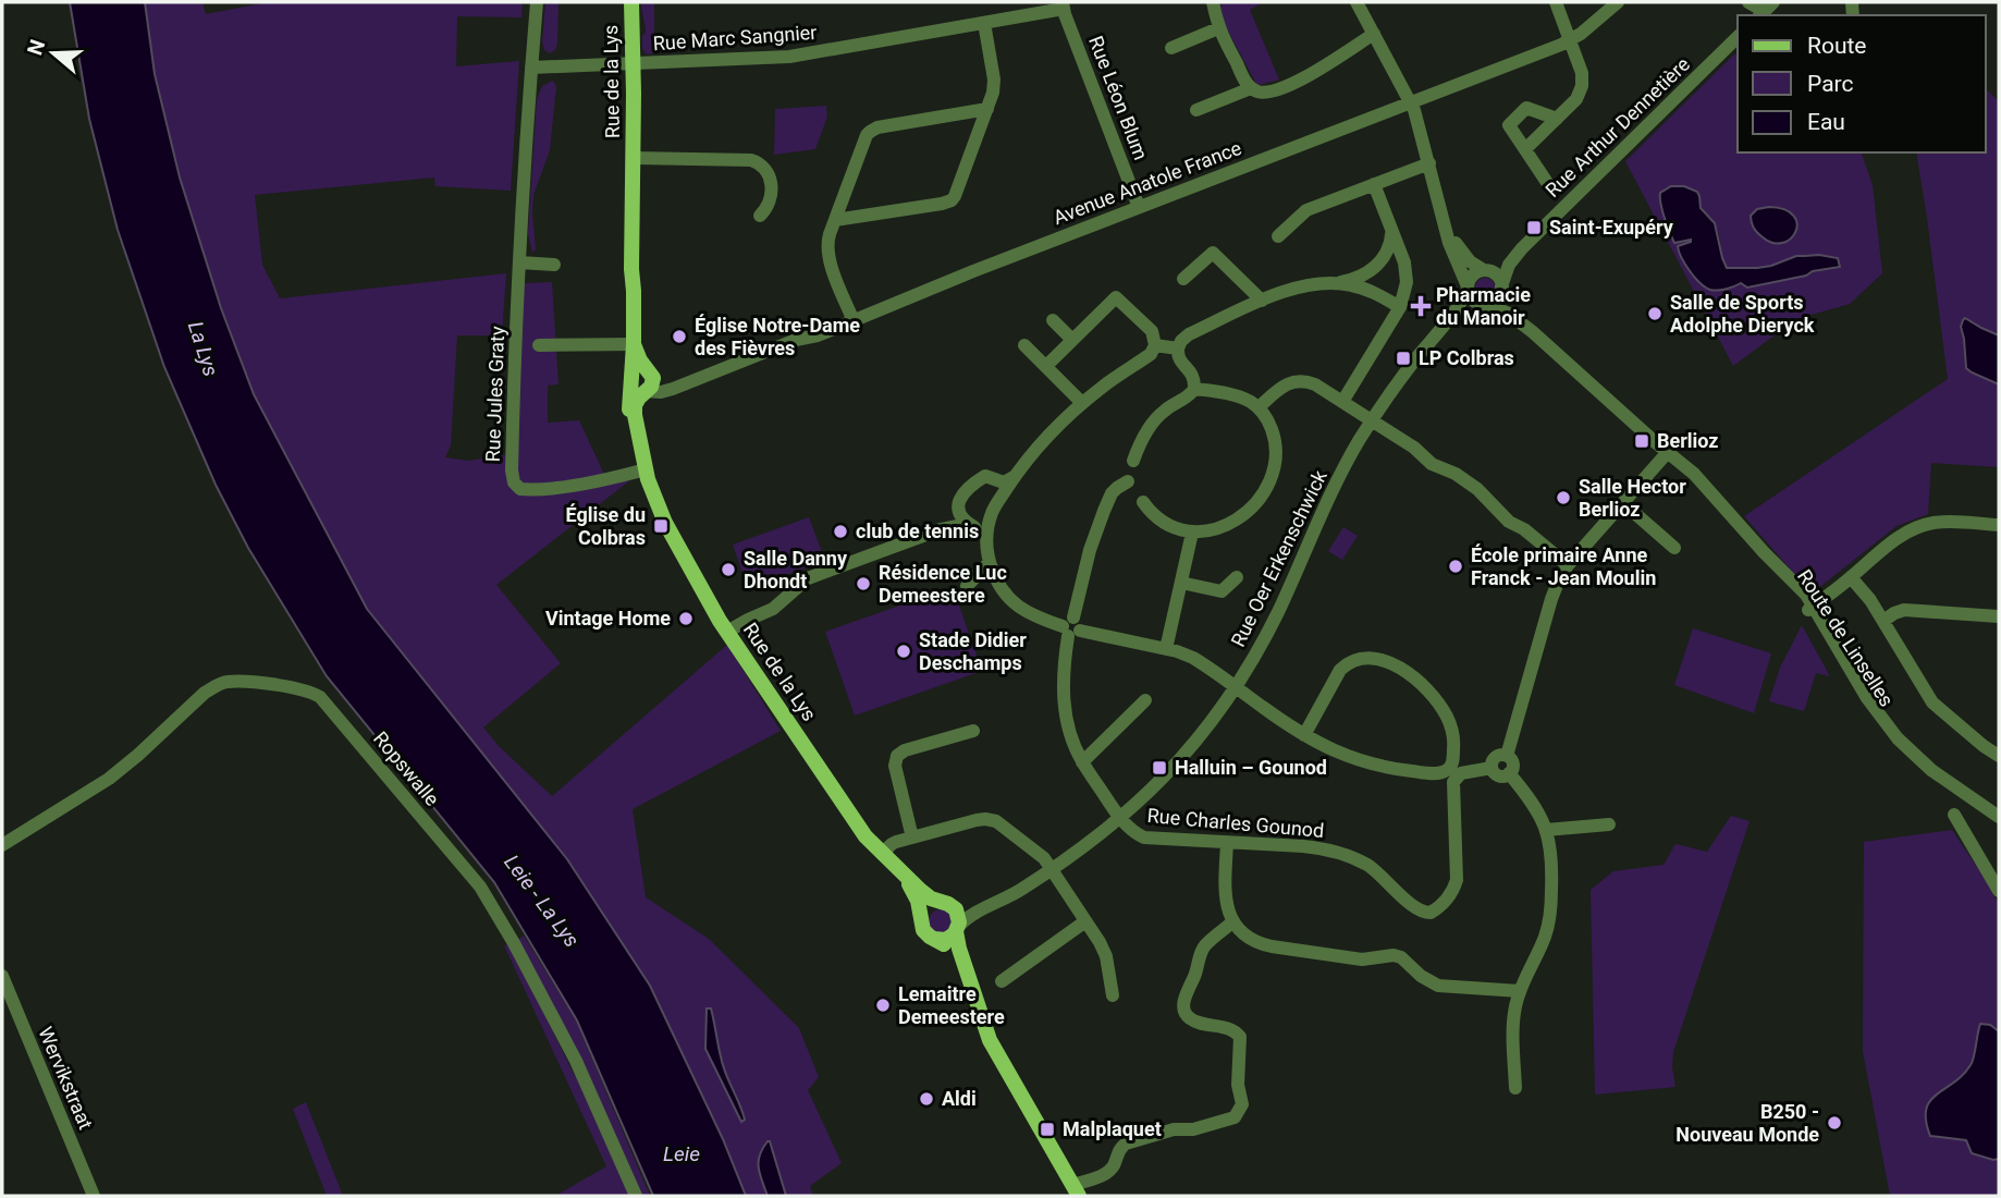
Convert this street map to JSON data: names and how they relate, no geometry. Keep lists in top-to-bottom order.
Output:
{
  "streets": {
    "main road": ["Rue de la Lys"],
    "street": [
      "Rue Marc Sangnier",
      "Rue Léon Blum",
      "Rue Arthur Dennetière",
      "Avenue Anatole France",
      "Rue Jules Graty",
      "Rue Oer Erkenschwick",
      "Route de Linselles",
      "Ropswalle",
      "Rue Charles Gounod",
      "Wervikstraat"
    ]
  },
  "crossings": [
    ["Rue Marc Sangnier", "Rue de la Lys"],
    ["Rue Marc Sangnier", "Rue Léon Blum"],
    ["Rue de la Lys", "Avenue Anatole France"],
    ["Rue de la Lys", "Rue Jules Graty"],
    ["Rue de la Lys", "Rue Oer Erkenschwick"],
    ["Rue Léon Blum", "Avenue Anatole France"],
    ["Rue Arthur Dennetière", "Rue Oer Erkenschwick"],
    ["Rue Arthur Dennetière", "Route de Linselles"],
    ["Rue Oer Erkenschwick", "Route de Linselles"],
    ["Rue Oer Erkenschwick", "Rue Charles Gounod"]
  ],
  "water": ["La Lys", "Leie - La Lys", "Leie"],
  "places": {
    "transit": [
      "Saint-Exupéry",
      "LP Colbras",
      "Berlioz",
      "Église du Colbras",
      "Halluin – Gounod",
      "Malplaquet"
    ],
    "health": ["Pharmacie du Manoir"],
    "other": [
      "Salle de Sports Adolphe Dieryck",
      "Église Notre-Dame des Fièvres",
      "Salle Hector Berlioz",
      "club de tennis",
      "École primaire Anne Franck - Jean Moulin",
      "Salle Danny Dhondt",
      "Résidence Luc Demeestere",
      "Vintage Home",
      "Stade Didier Deschamps",
      "Lemaitre Demeestere",
      "Aldi",
      "B250 - Nouveau Monde"
    ]
  },
  "legend": ["Route", "Parc", "Eau"],
  "north": "left"
}
